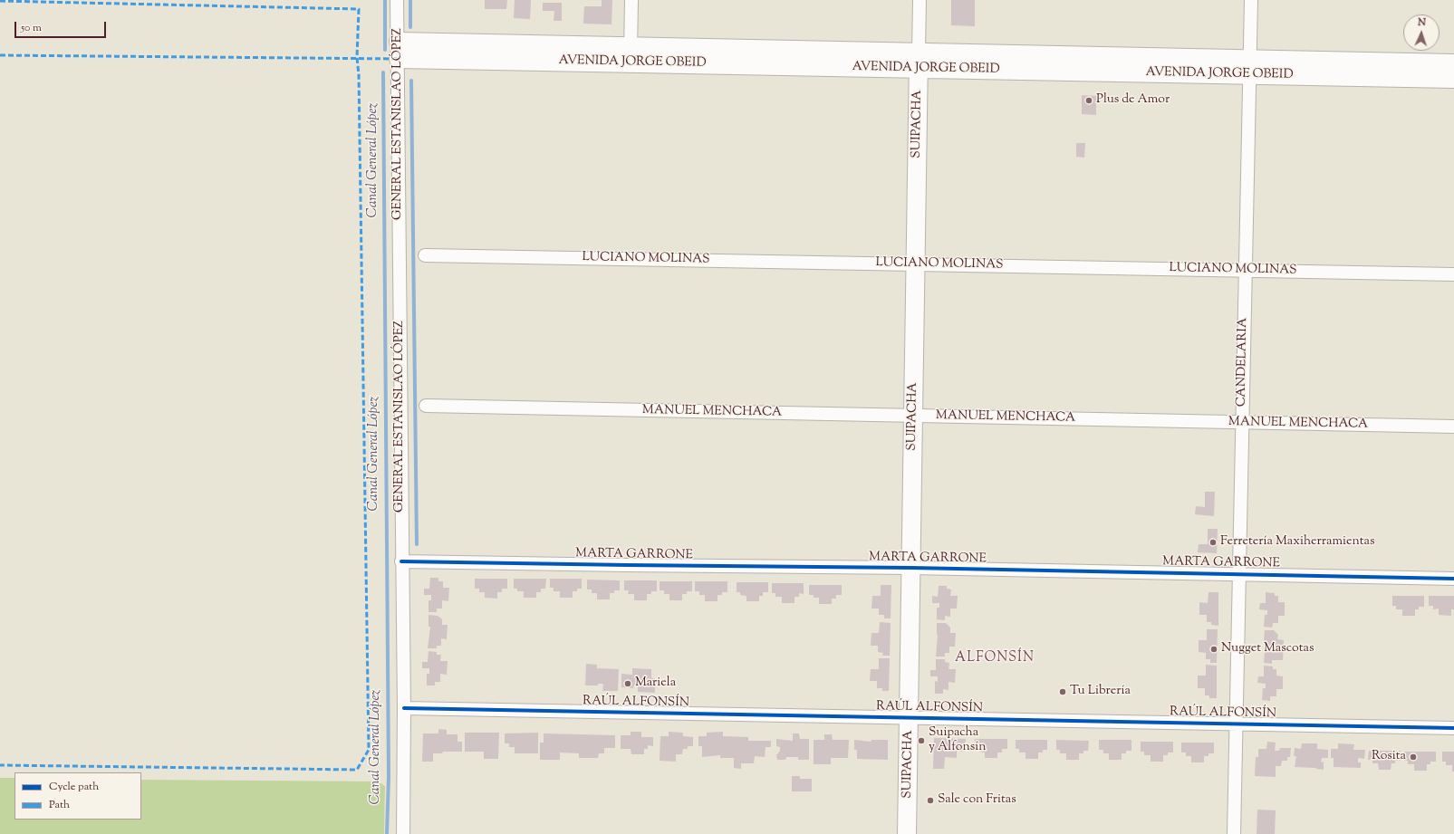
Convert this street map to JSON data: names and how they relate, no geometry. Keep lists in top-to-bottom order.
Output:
{
  "streets": {
    "main road": ["AVENIDA JORGE OBEID", "SUIPACHA"],
    "street": [
      "GENERAL ESTANISLAO LÓPEZ",
      "LUCIANO MOLINAS",
      "CANDELARIA",
      "MANUEL MENCHACA",
      "MARTA GARRONE",
      "RAÚL ALFONSÍN"
    ]
  },
  "crossings": [
    ["AVENIDA JORGE OBEID", "GENERAL ESTANISLAO LÓPEZ"],
    ["AVENIDA JORGE OBEID", "SUIPACHA"],
    ["AVENIDA JORGE OBEID", "CANDELARIA"],
    ["GENERAL ESTANISLAO LÓPEZ", "MARTA GARRONE"],
    ["GENERAL ESTANISLAO LÓPEZ", "RAÚL ALFONSÍN"],
    ["SUIPACHA", "LUCIANO MOLINAS"],
    ["SUIPACHA", "MANUEL MENCHACA"],
    ["SUIPACHA", "MARTA GARRONE"],
    ["SUIPACHA", "RAÚL ALFONSÍN"],
    ["LUCIANO MOLINAS", "CANDELARIA"],
    ["CANDELARIA", "MANUEL MENCHACA"],
    ["CANDELARIA", "MARTA GARRONE"],
    ["CANDELARIA", "RAÚL ALFONSÍN"]
  ],
  "districts": ["ALFONSÍN"],
  "water": ["Canal General López"],
  "places": [
    "Plus de Amor",
    "Ferretería Maxiherramientas",
    "Nugget Mascotas",
    "Mariela",
    "Tu Librería",
    "Suipacha y Alfonsín",
    "Rosita",
    "Sale con Fritas"
  ],
  "legend": ["Cycle path", "Path"],
  "scale_bar": "50 m",
  "north": "top"
}
